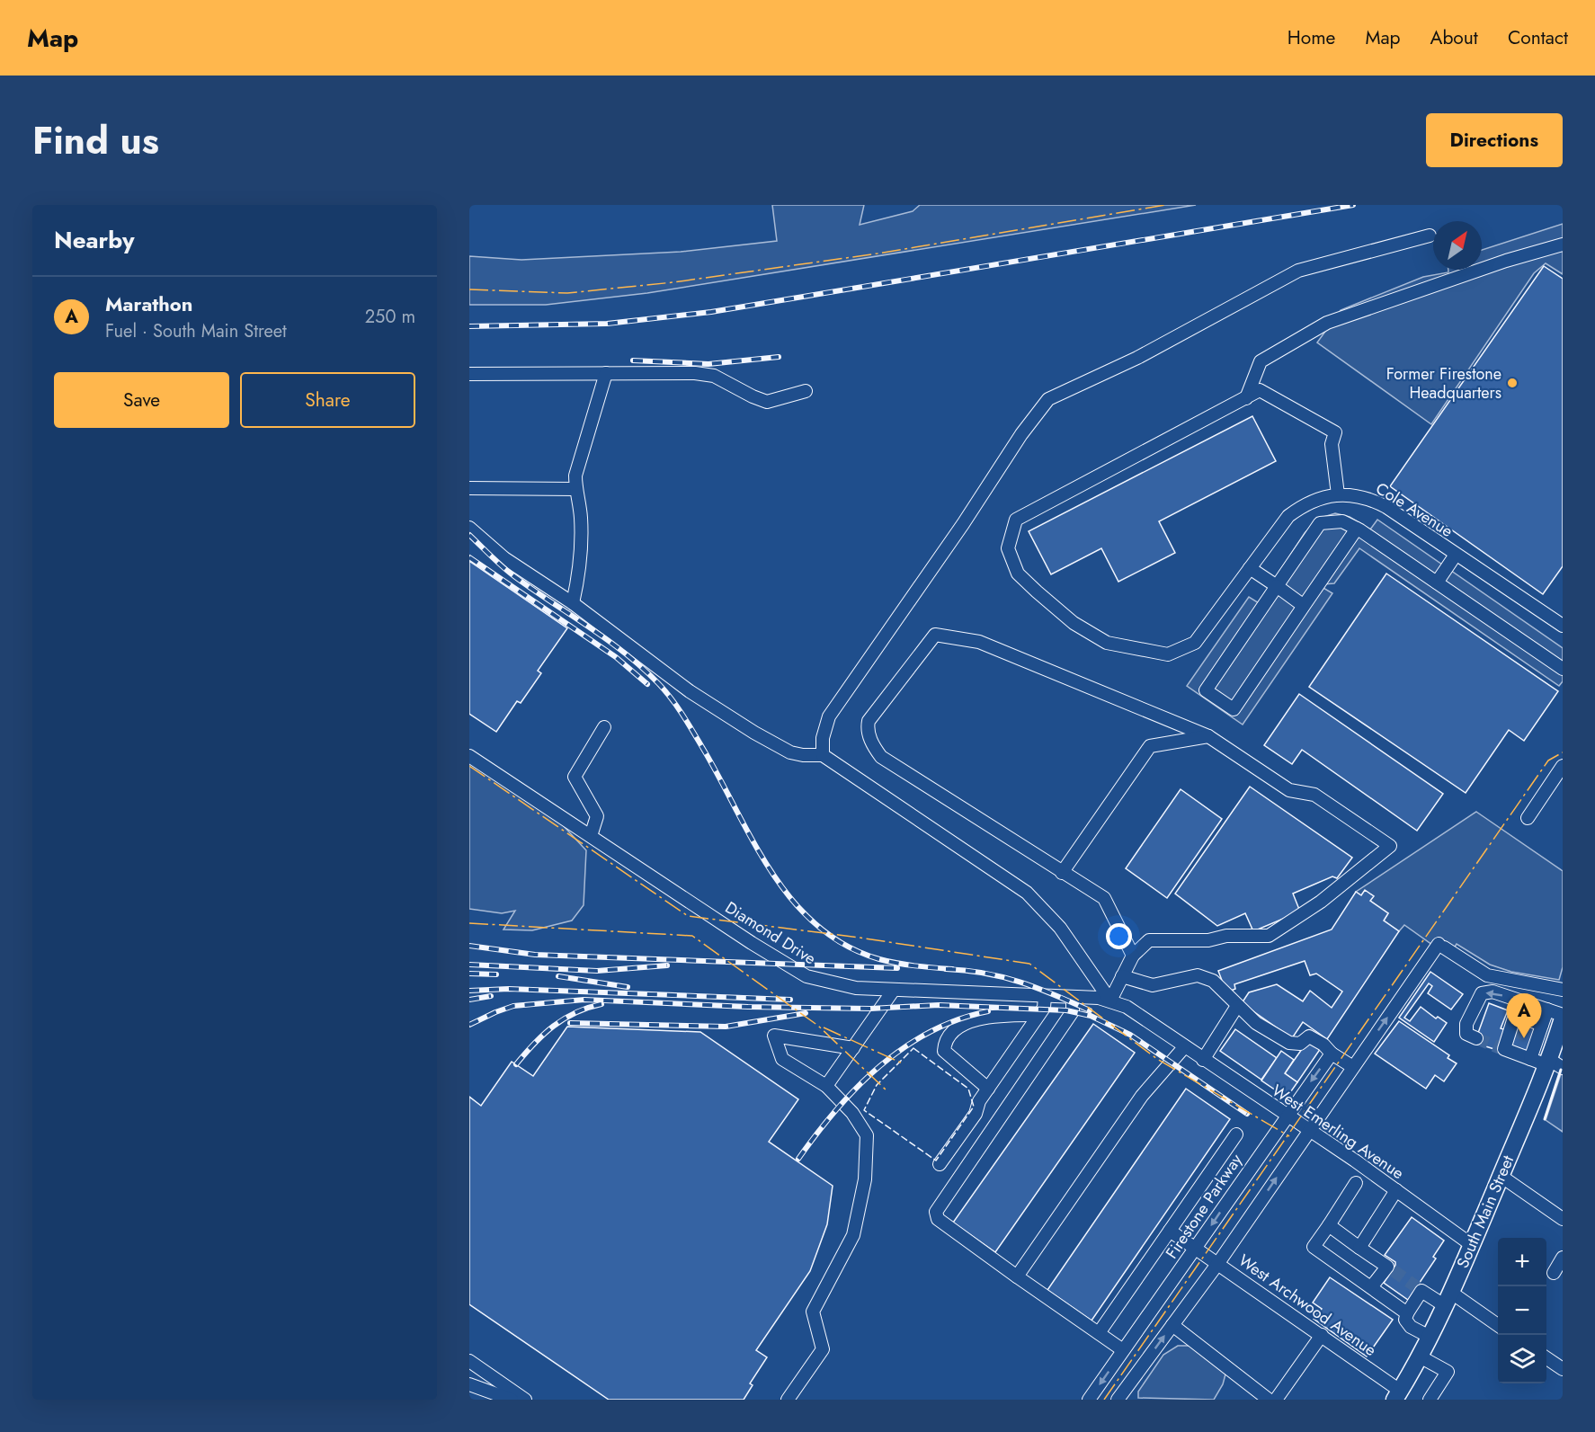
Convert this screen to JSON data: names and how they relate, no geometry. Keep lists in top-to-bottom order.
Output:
{
  "streets": {
    "main road": ["South Main Street"],
    "street": [
      "Cole Avenue",
      "Diamond Drive",
      "West Emerling Avenue",
      "Firestone Parkway",
      "West Archwood Avenue"
    ]
  },
  "crossings": [
    ["Diamond Drive", "West Emerling Avenue"],
    ["West Emerling Avenue", "Firestone Parkway"],
    ["West Emerling Avenue", "South Main Street"],
    ["Firestone Parkway", "West Archwood Avenue"],
    ["South Main Street", "West Archwood Avenue"]
  ],
  "places": ["Former Firestone Headquarters"],
  "north": "top right",
  "page": {
    "header": "Map",
    "nav": [
      "Home",
      "Map",
      "About",
      "Contact"
    ],
    "title": "Find us",
    "buttons": [
      "Directions",
      ["Save", "Share"]
    ],
    "heading": "Nearby",
    "list": [
      {
        "mark": "A",
        "name": "Marathon",
        "note": "Fuel · South Main Street",
        "value": "250 m"
      }
    ],
    "pins": "A",
    "map_buttons": ["+", "−"]
  }
}
